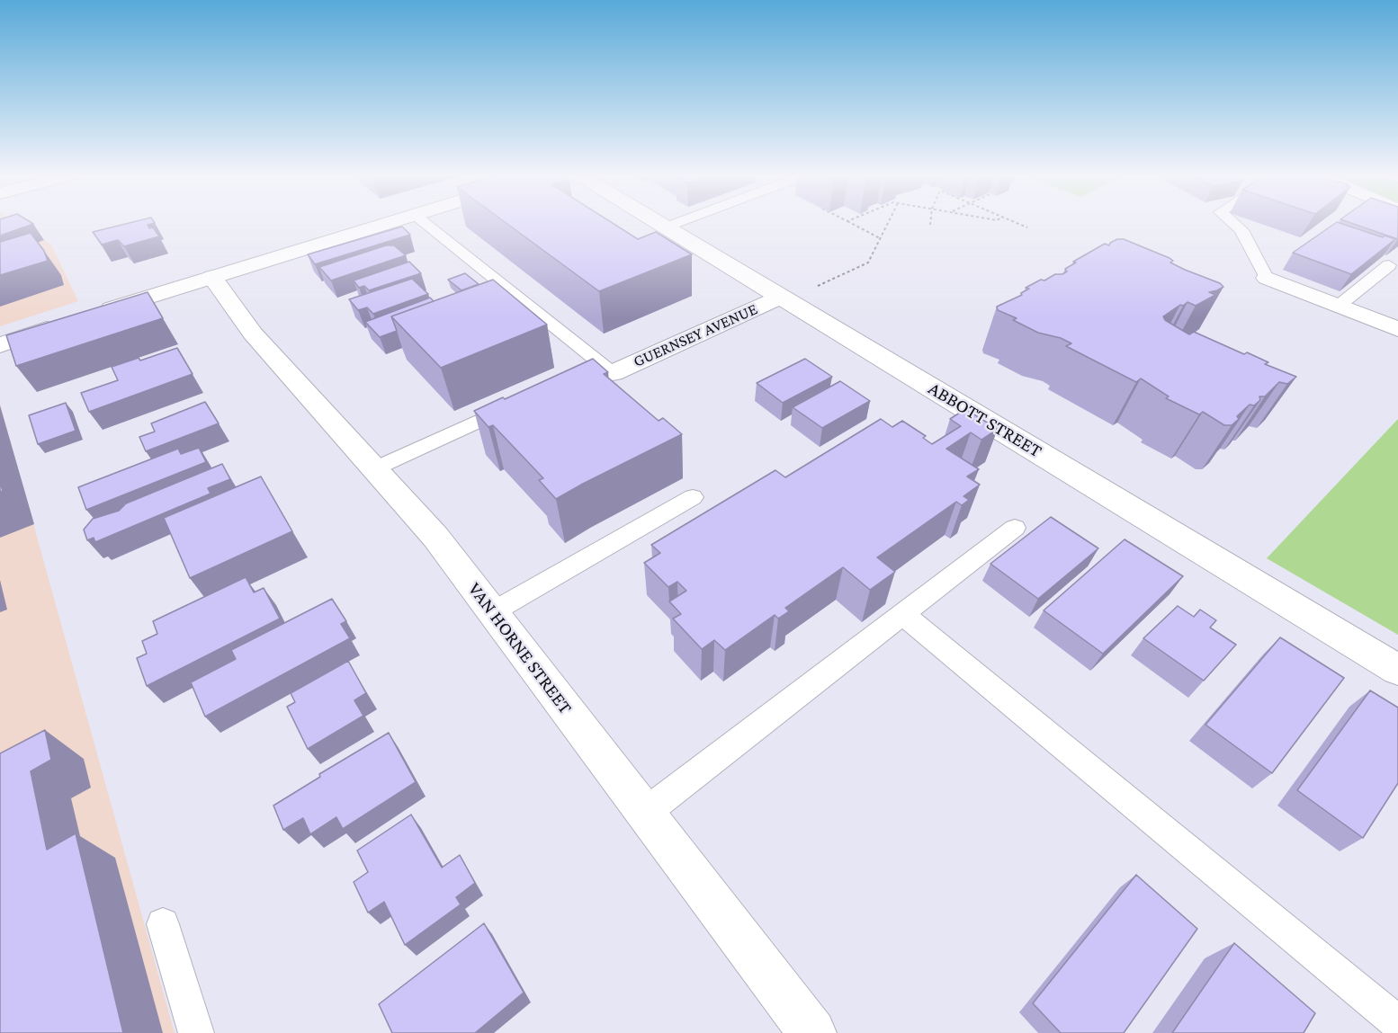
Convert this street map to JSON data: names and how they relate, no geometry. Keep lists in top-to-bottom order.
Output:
{
  "streets": {
    "street": ["GUERNSEY AVENUE", "ABBOTT STREET", "VAN HORNE STREET"]
  },
  "crossings": [
    ["GUERNSEY AVENUE", "ABBOTT STREET"]
  ]
}
